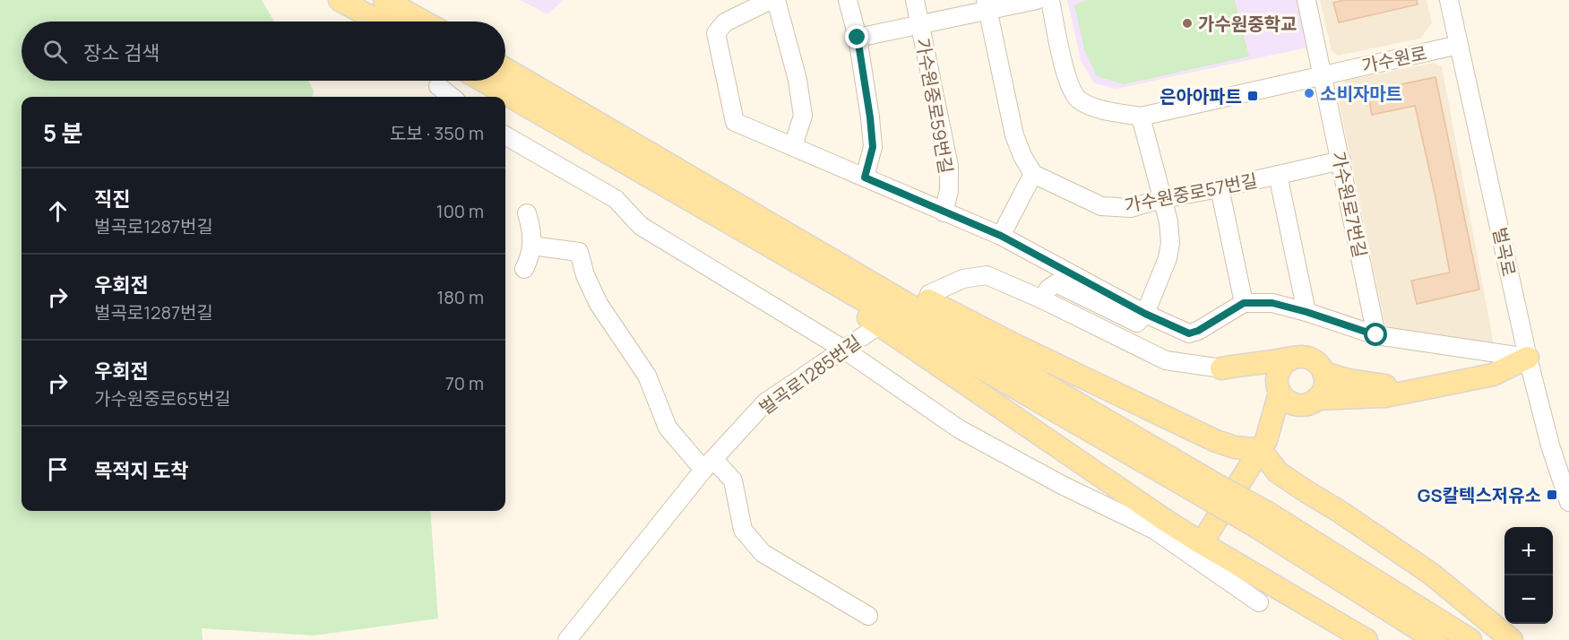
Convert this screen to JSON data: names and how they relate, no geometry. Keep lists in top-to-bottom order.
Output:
{
  "streets": {
    "street": [
      "가수원로",
      "가수원중로59번길",
      "가수원중로57번길",
      "가수원로7번길",
      "벌곡로",
      "벌곡로1285번길"
    ]
  },
  "crossings": [
    ["가수원로", "가수원로7번길"],
    ["가수원로", "벌곡로"],
    ["가수원중로57번길", "가수원로7번길"]
  ],
  "places": {
    "other": ["가수원중학교", "소비자마트"],
    "transit": ["은아아파트", "GS칼텍스저유소"]
  },
  "page": {
    "search": "장소 검색",
    "heading": ["5 분", "도보 · 350 m"],
    "list": [
      ["직진", "벌곡로1287번길", "100 m"],
      ["우회전", "벌곡로1287번길", "180 m"],
      ["우회전", "가수원중로65번길", "70 m"],
      "목적지 도착"
    ],
    "map_buttons": ["+", "−"]
  }
}
